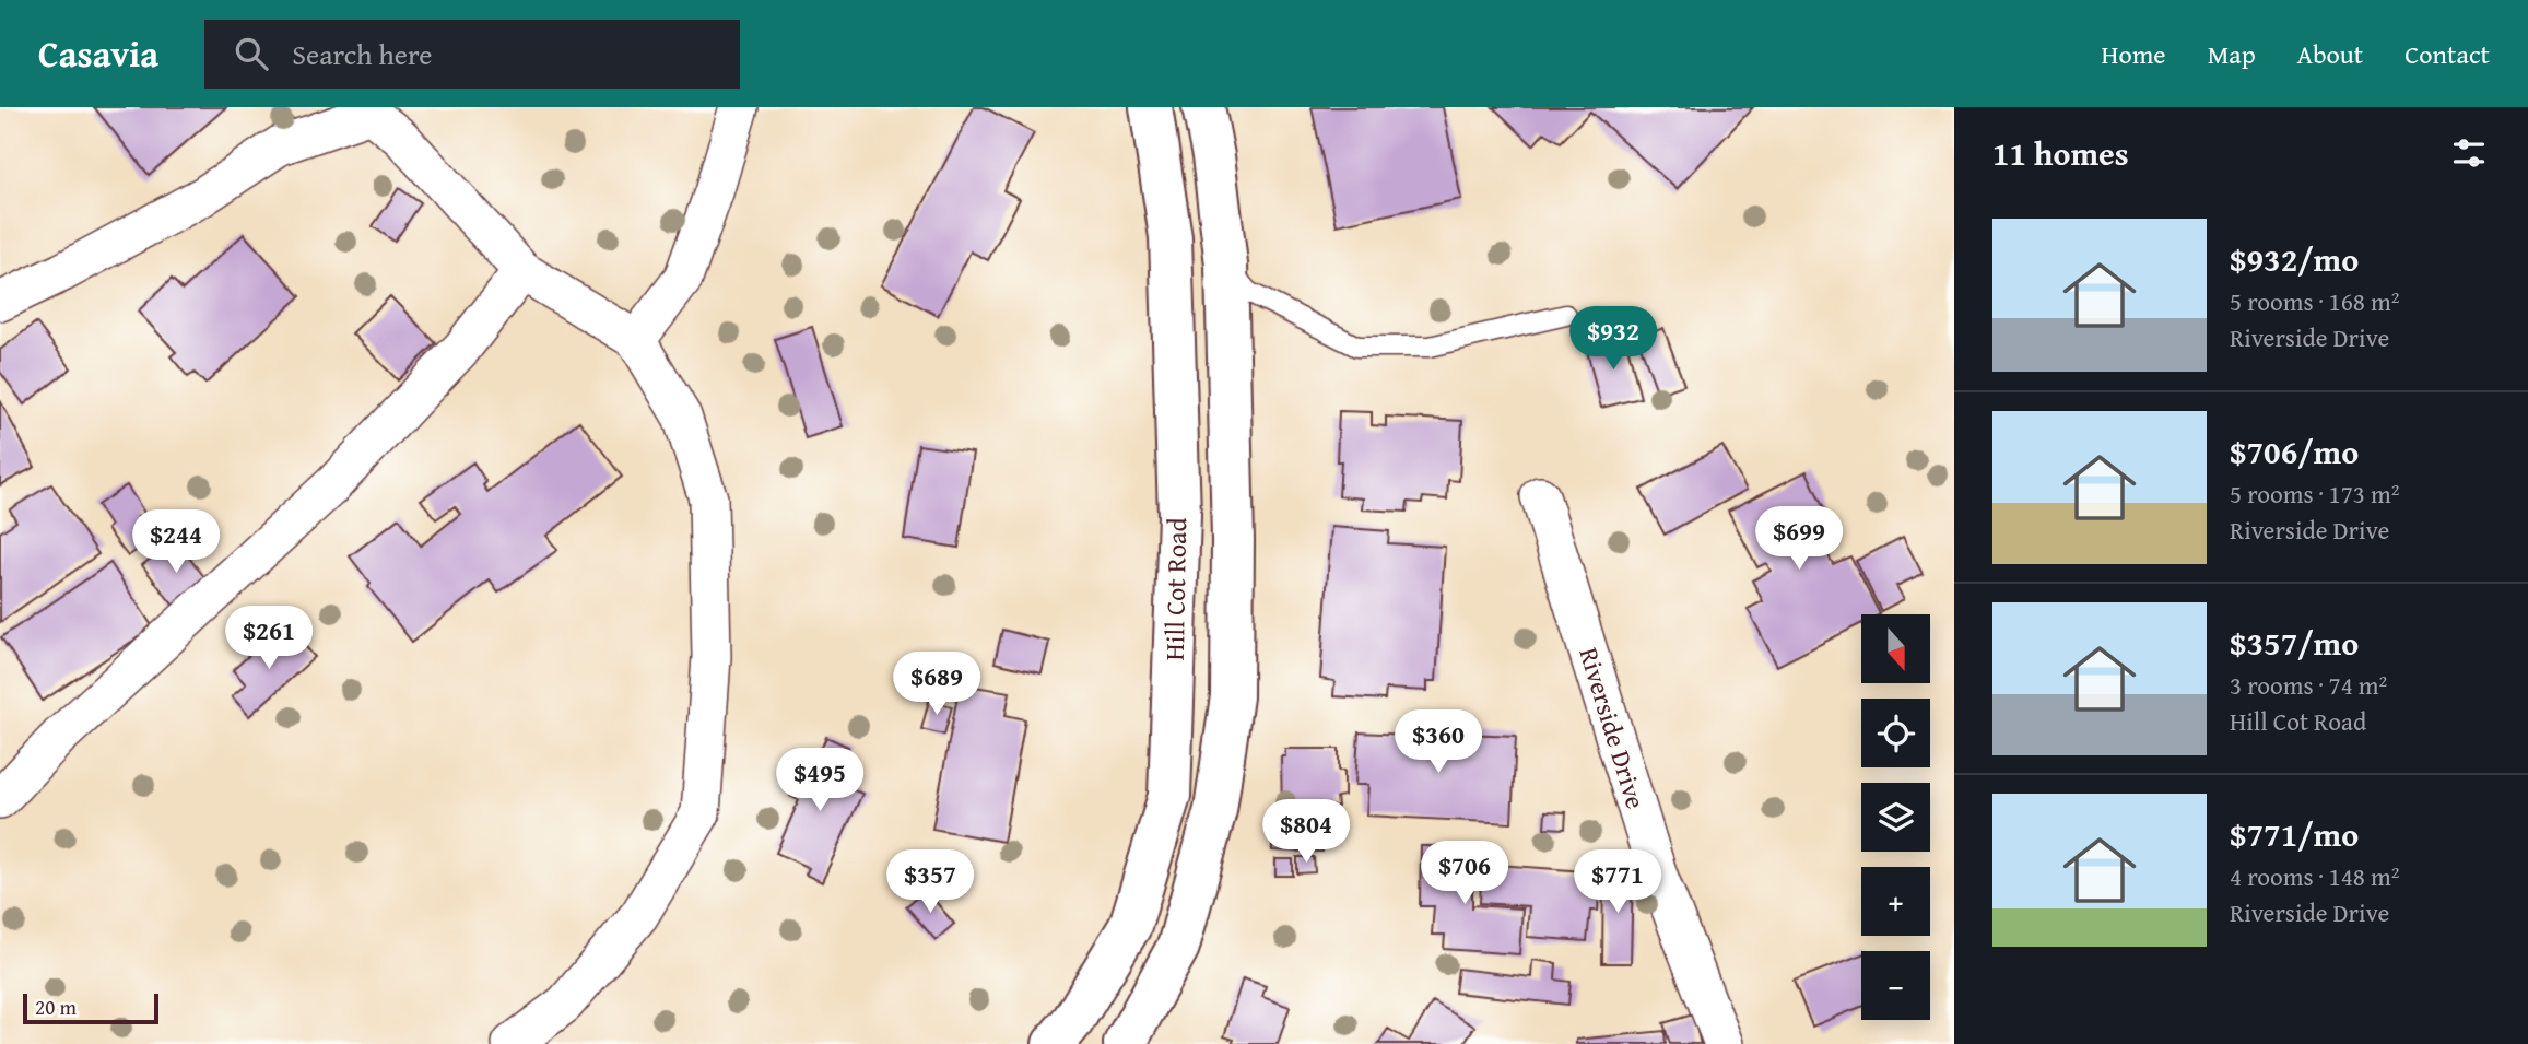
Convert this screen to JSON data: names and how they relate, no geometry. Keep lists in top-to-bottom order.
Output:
{
  "streets": {
    "main road": ["Hill Cot Road"],
    "street": ["Riverside Drive"]
  },
  "scale_bar": "20 m",
  "north": "bottom",
  "page": {
    "header": "Casavia",
    "search": "Search here",
    "nav": [
      "Home",
      "Map",
      "About",
      "Contact"
    ],
    "heading": "11 homes",
    "list": [
      {
        "name": "$932/mo",
        "note": "5 rooms · 168 m² · Riverside Drive"
      },
      {
        "name": "$706/mo",
        "note": "5 rooms · 173 m² · Riverside Drive"
      },
      {
        "name": "$357/mo",
        "note": "3 rooms · 74 m² · Hill Cot Road"
      },
      {
        "name": "$771/mo",
        "note": "4 rooms · 148 m² · Riverside Drive"
      }
    ],
    "price": [
      "$932",
      "$699",
      "$244",
      "$261",
      "$689",
      "$360",
      "$495",
      "$804",
      "$706",
      "$357",
      "$771"
    ],
    "map_buttons": ["+", "−"],
    "scale": "20 m"
  }
}
